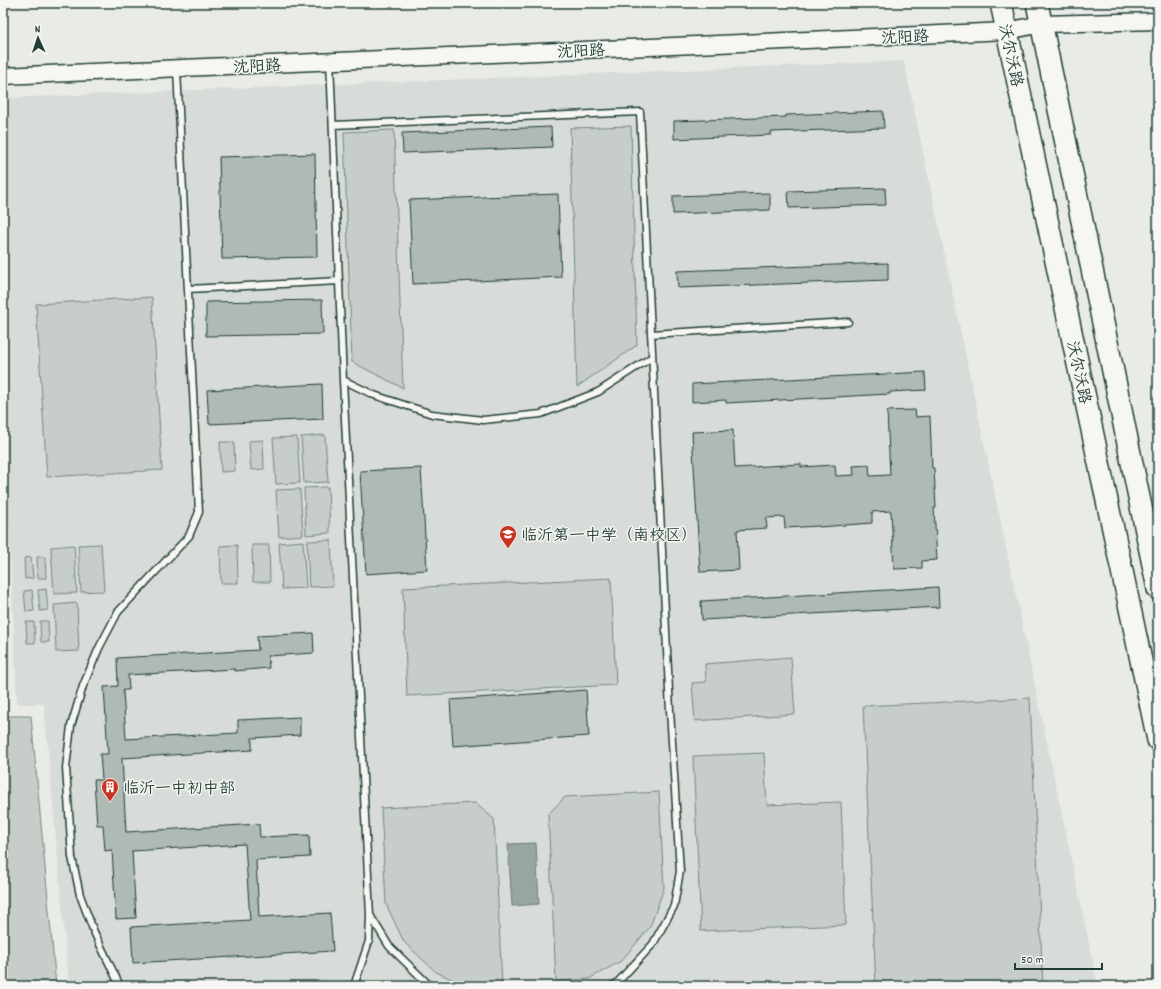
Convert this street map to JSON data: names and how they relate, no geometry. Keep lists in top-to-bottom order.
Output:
{
  "streets": {
    "highway": ["沃尔沃路"],
    "street": ["沈阳路"]
  },
  "crossings": [
    ["沈阳路", "沃尔沃路"]
  ],
  "places": {
    "school or university": ["临沂第一中学（南校区）"],
    "building": ["临沂一中初中部"]
  },
  "scale_bar": "50 m",
  "north": "top"
}
